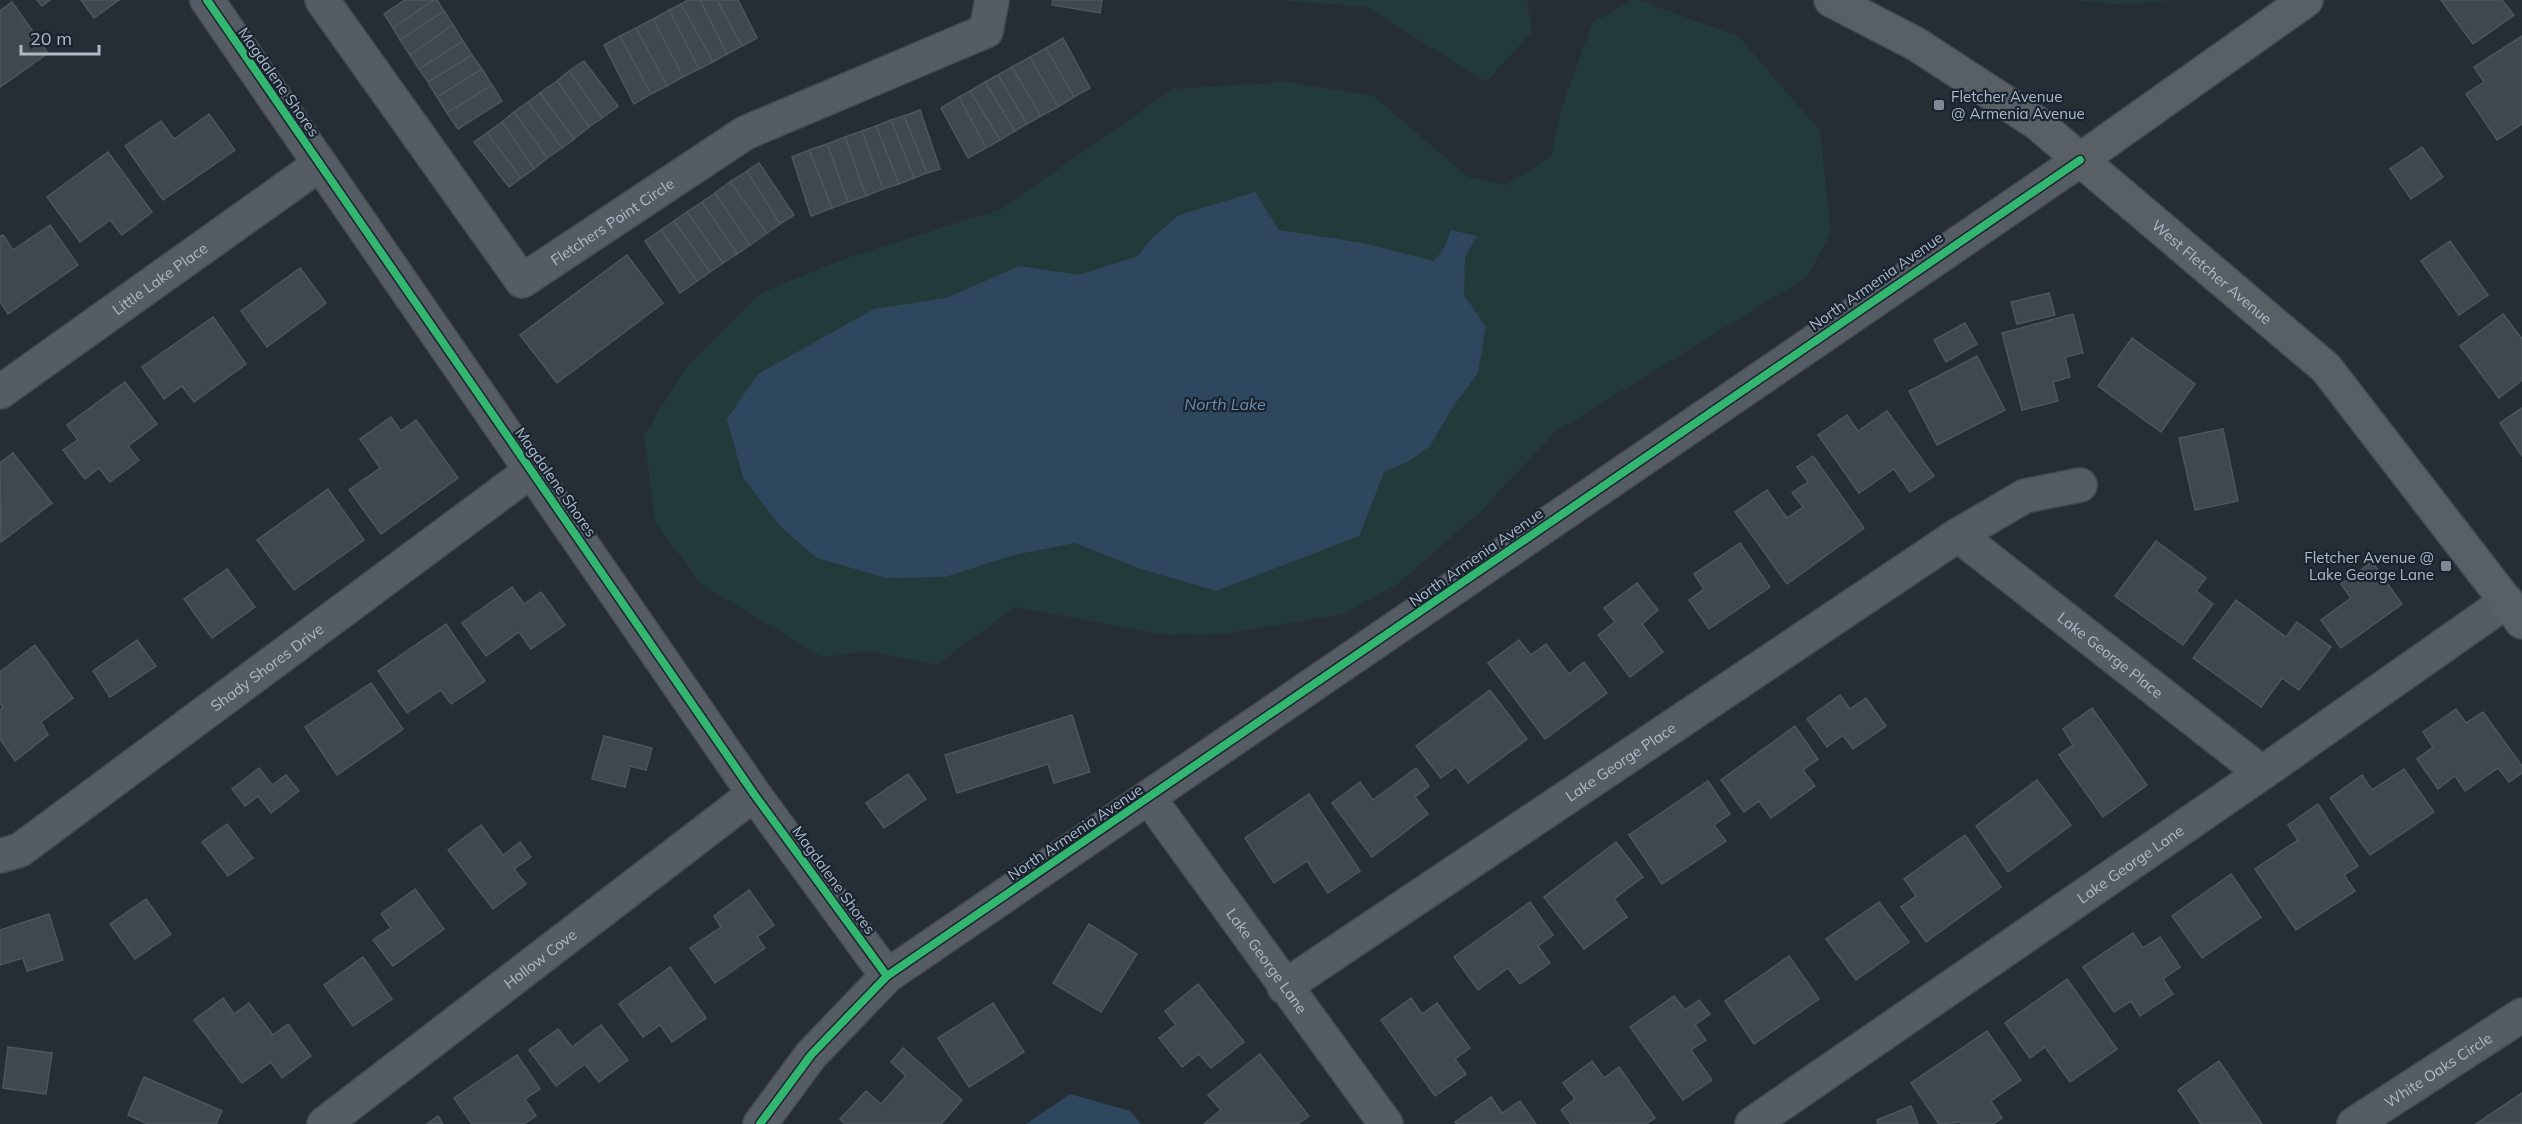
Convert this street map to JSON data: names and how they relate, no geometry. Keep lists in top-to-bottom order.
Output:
{
  "streets": {
    "main road": ["West Fletcher Avenue", "North Armenia Avenue"],
    "street": [
      "Magdalene Shores",
      "Fletchers Point Circle",
      "Little Lake Place",
      "Lake George Place",
      "Shady Shores Drive",
      "Lake George Lane",
      "Hollow Cove",
      "White Oaks Circle"
    ]
  },
  "crossings": [
    ["Magdalene Shores", "Little Lake Place"],
    ["Magdalene Shores", "North Armenia Avenue"],
    ["Magdalene Shores", "Shady Shores Drive"],
    ["Magdalene Shores", "Hollow Cove"],
    ["West Fletcher Avenue", "North Armenia Avenue"],
    ["West Fletcher Avenue", "Lake George Lane"],
    ["North Armenia Avenue", "Lake George Lane"],
    ["Lake George Place", "Lake George Lane"]
  ],
  "water": ["North Lake"],
  "places": {
    "transit": ["Fletcher Avenue @ Armenia Avenue", "Fletcher Avenue @ Lake George Lane"]
  },
  "scale_bar": "20 m"
}
